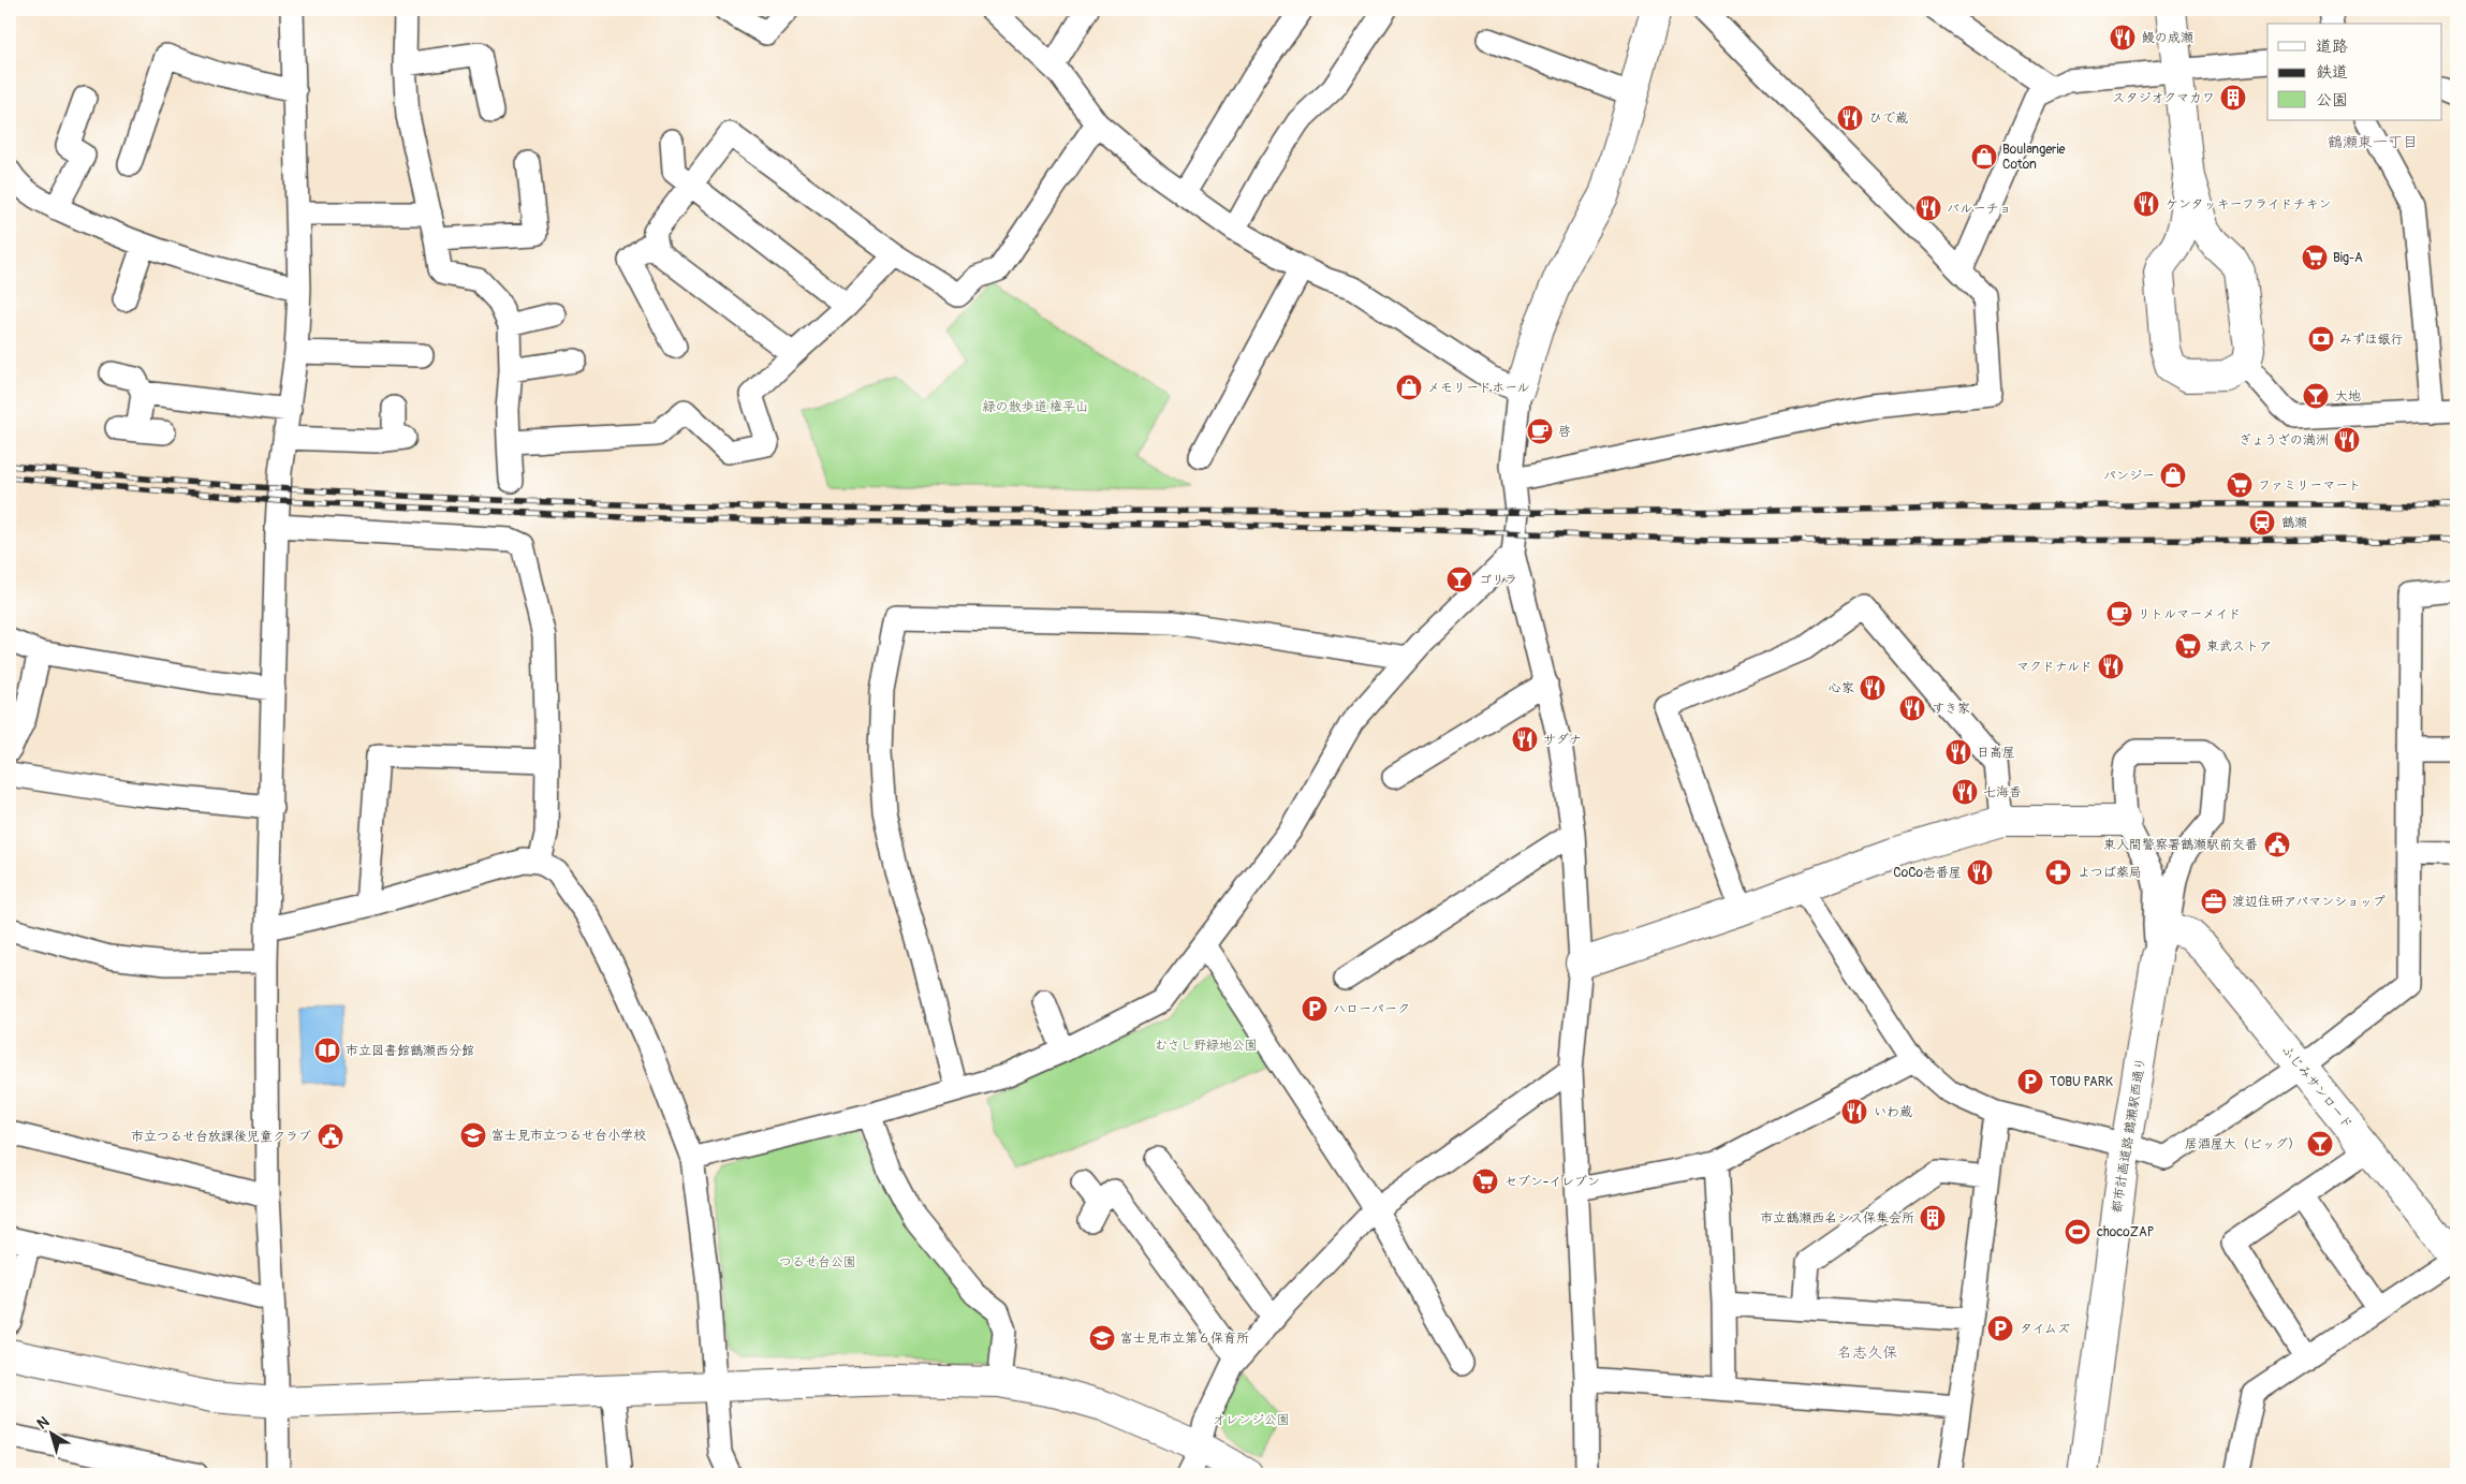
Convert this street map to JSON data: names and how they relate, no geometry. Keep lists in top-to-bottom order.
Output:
{
  "streets": {
    "street": ["ふじみサンロード", "都市計画道路 鶴瀬駅西通り"]
  },
  "districts": ["鶴瀬東一丁目", "名志久保"],
  "parks": [
    "緑の散歩道 権平山",
    "むさし野緑地公園",
    "つるせ台公園",
    "オレンジ公園"
  ],
  "places": {
    "restaurant": [
      "鰻の成瀬",
      "ひで蔵",
      "ケンタッキーフライドチキン",
      "バルーチョ",
      "ぎょうざの満洲",
      "マクドナルド",
      "心家",
      "すき家",
      "サダナ",
      "日高屋",
      "七海香",
      "CoCo壱番屋",
      "いわ蔵"
    ],
    "building": ["スタジオクマカワ", "市立鶴瀬西名シス保集会所"],
    "shop": ["Boulangerie Coton", "メモリードホール", "パンジー"],
    "supermarket": [
      "Big-A",
      "ファミリーマート",
      "東武ストア",
      "セブン-イレブン"
    ],
    "bank": ["みずほ銀行"],
    "bar": ["大地", "ゴリラ", "居酒屋大（ビッグ）"],
    "cafe": ["啓", "リトルマーメイド"],
    "station": ["鶴瀬"],
    "public building": ["東入間警察署鶴瀬駅前交番", "市立つるせ台放課後児童クラブ"],
    "pharmacy": ["よつば薬局"],
    "office": ["渡辺住研アパマンショップ"],
    "parking": ["ハローパーク", "TOBU PARK", "タイムズ"],
    "library": ["市立図書館鶴瀬西分館"],
    "school or university": ["富士見市立つるせ台小学校", "富士見市立第６保育所"],
    "sports": ["chocoZAP"]
  },
  "legend": ["道路", "鉄道", "公園"],
  "north": "top left"
}
